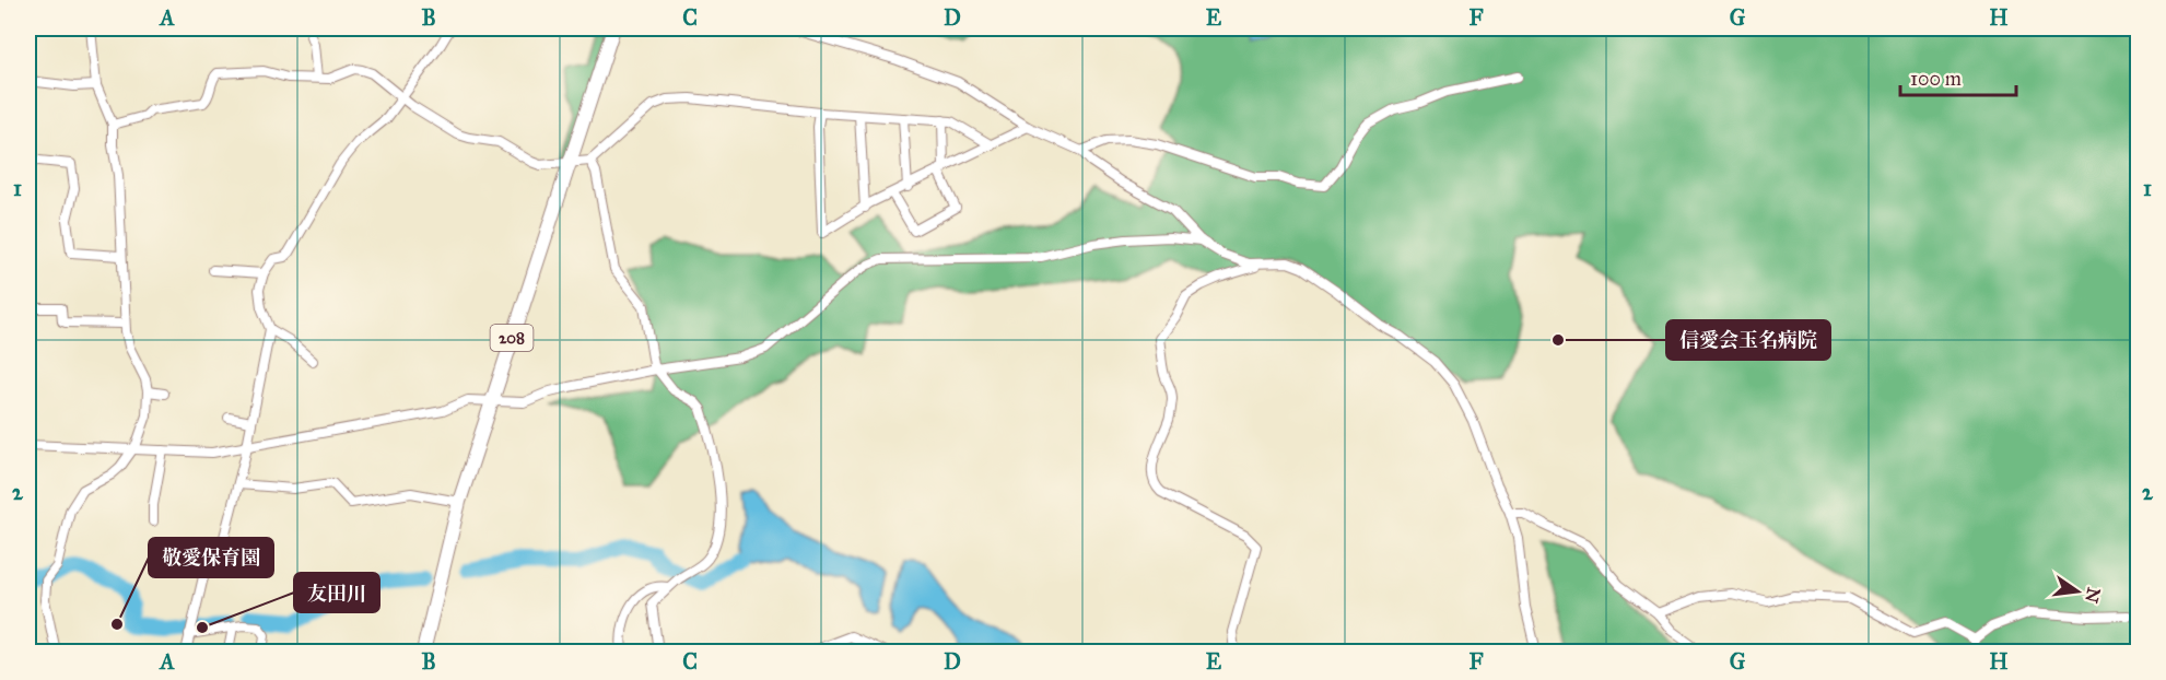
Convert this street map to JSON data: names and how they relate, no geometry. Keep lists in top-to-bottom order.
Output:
{
  "streets": {
    "highway": ["208"]
  },
  "places": ["信愛会玉名病院", "敬愛保育園", "友田川"],
  "scale_bar": "100 m",
  "north": "right",
  "grid": {
    "columns": [
      "A",
      "B",
      "C",
      "D",
      "E",
      "F",
      "G",
      "H"
    ],
    "rows": ["1", "2"]
  }
}
